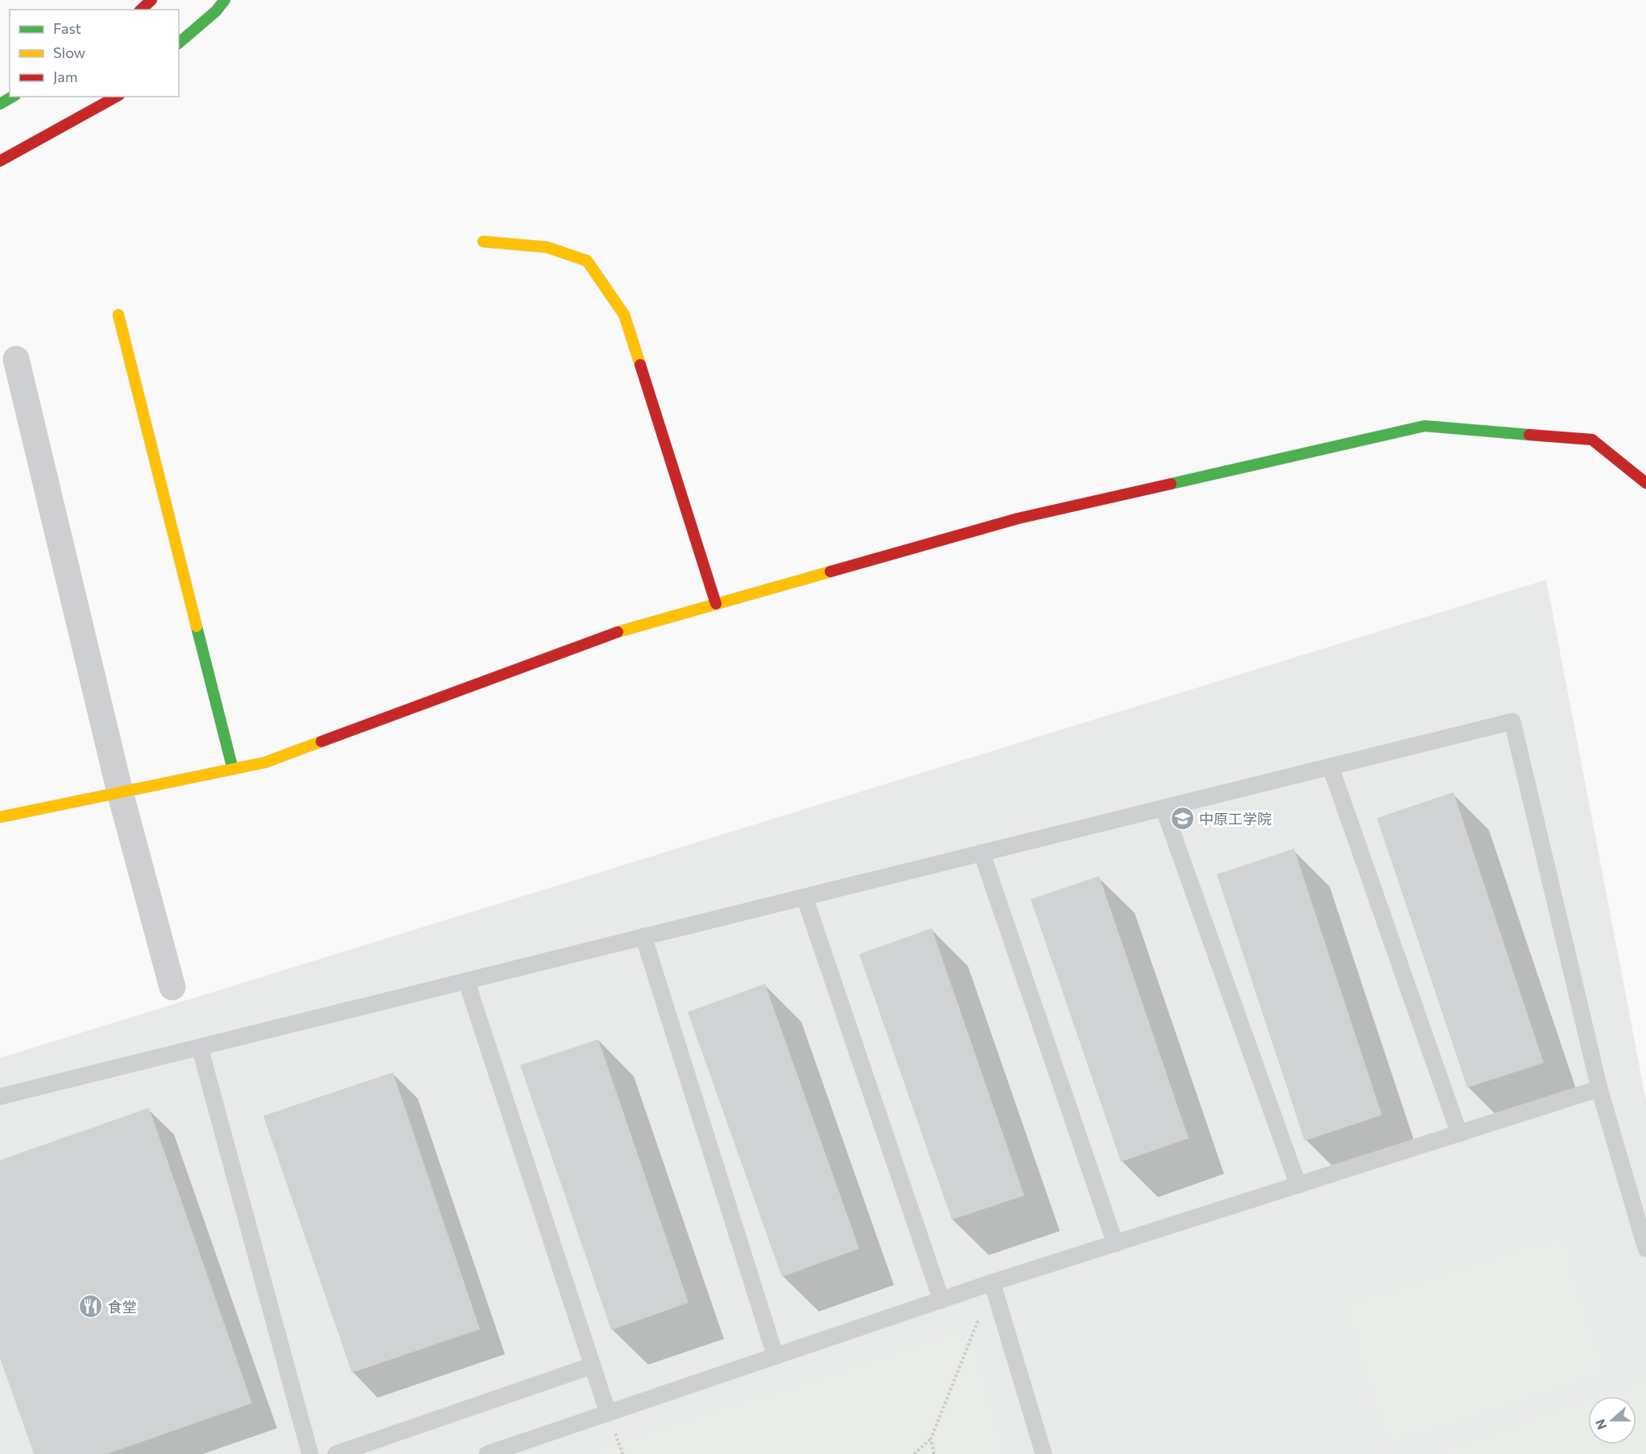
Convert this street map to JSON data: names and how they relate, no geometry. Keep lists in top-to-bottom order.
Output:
{
  "places": {
    "school or university": ["中原工学院"],
    "restaurant": ["食堂"]
  },
  "legend": ["Fast", "Slow", "Jam"],
  "north": "left"
}
